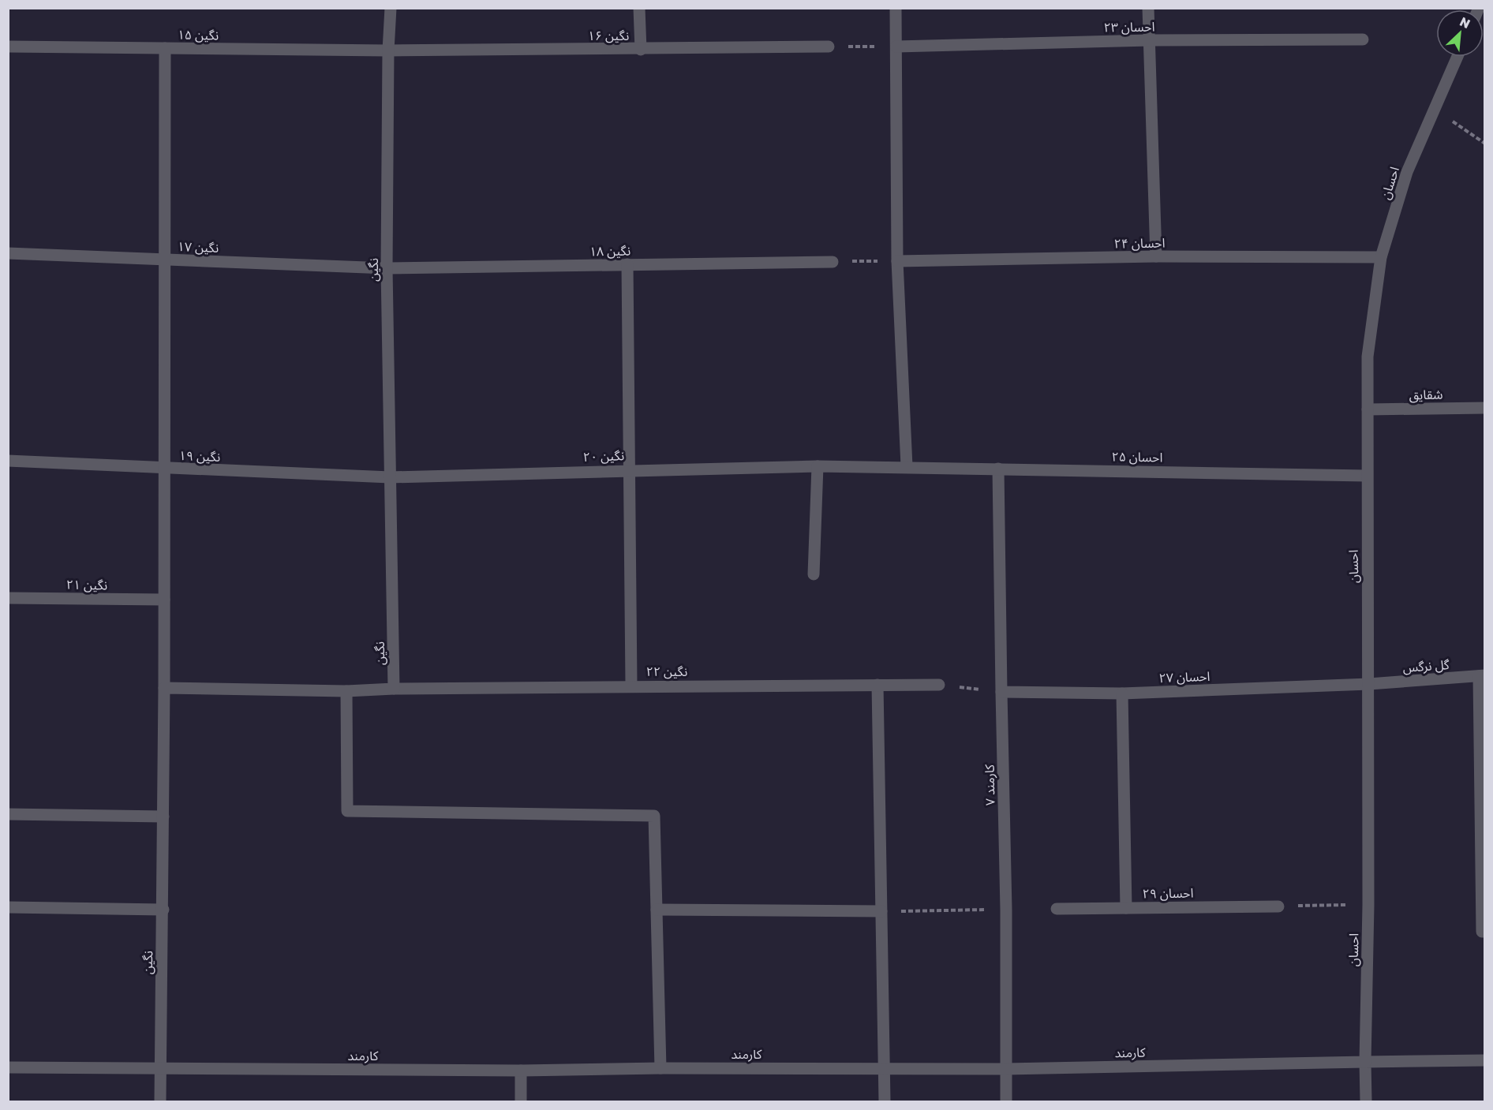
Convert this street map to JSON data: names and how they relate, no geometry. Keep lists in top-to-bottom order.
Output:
{
  "streets": {
    "street": [
      "احسان ۲۳",
      "نگین ۱۵",
      "نگین ۱۶",
      "احسان",
      "احسان ۲۴",
      "نگین ۱۷",
      "نگین ۱۸",
      "نگین",
      "شقایق",
      "نگین ۱۹",
      "نگین ۲۰",
      "احسان ۲۵",
      "نگین ۲۱",
      "گل نرگس",
      "نگین ۲۲",
      "احسان ۲۷",
      "کارمند ۷",
      "احسان ۲۹",
      "کارمند"
    ]
  },
  "crossings": [
    ["نگین ۱۵", "نگین ۱۶"],
    ["نگین ۱۵", "نگین"],
    ["نگین ۱۶", "نگین"],
    ["احسان", "احسان ۲۴"],
    ["احسان", "شقایق"],
    ["احسان", "احسان ۲۵"],
    ["احسان", "گل نرگس"],
    ["احسان", "احسان ۲۷"],
    ["احسان", "کارمند"],
    ["نگین ۱۷", "نگین ۱۸"],
    ["نگین ۱۷", "نگین"],
    ["نگین ۱۸", "نگین"],
    ["نگین", "نگین ۱۹"],
    ["نگین", "نگین ۲۰"],
    ["نگین", "نگین ۲۱"],
    ["نگین", "نگین ۲۲"],
    ["نگین", "کارمند"],
    ["نگین ۱۹", "نگین ۲۰"],
    ["نگین ۲۰", "احسان ۲۵"],
    ["احسان ۲۵", "کارمند ۷"],
    ["گل نرگس", "احسان ۲۷"],
    ["احسان ۲۷", "کارمند ۷"],
    ["کارمند ۷", "کارمند"]
  ],
  "north": "top right"
}
